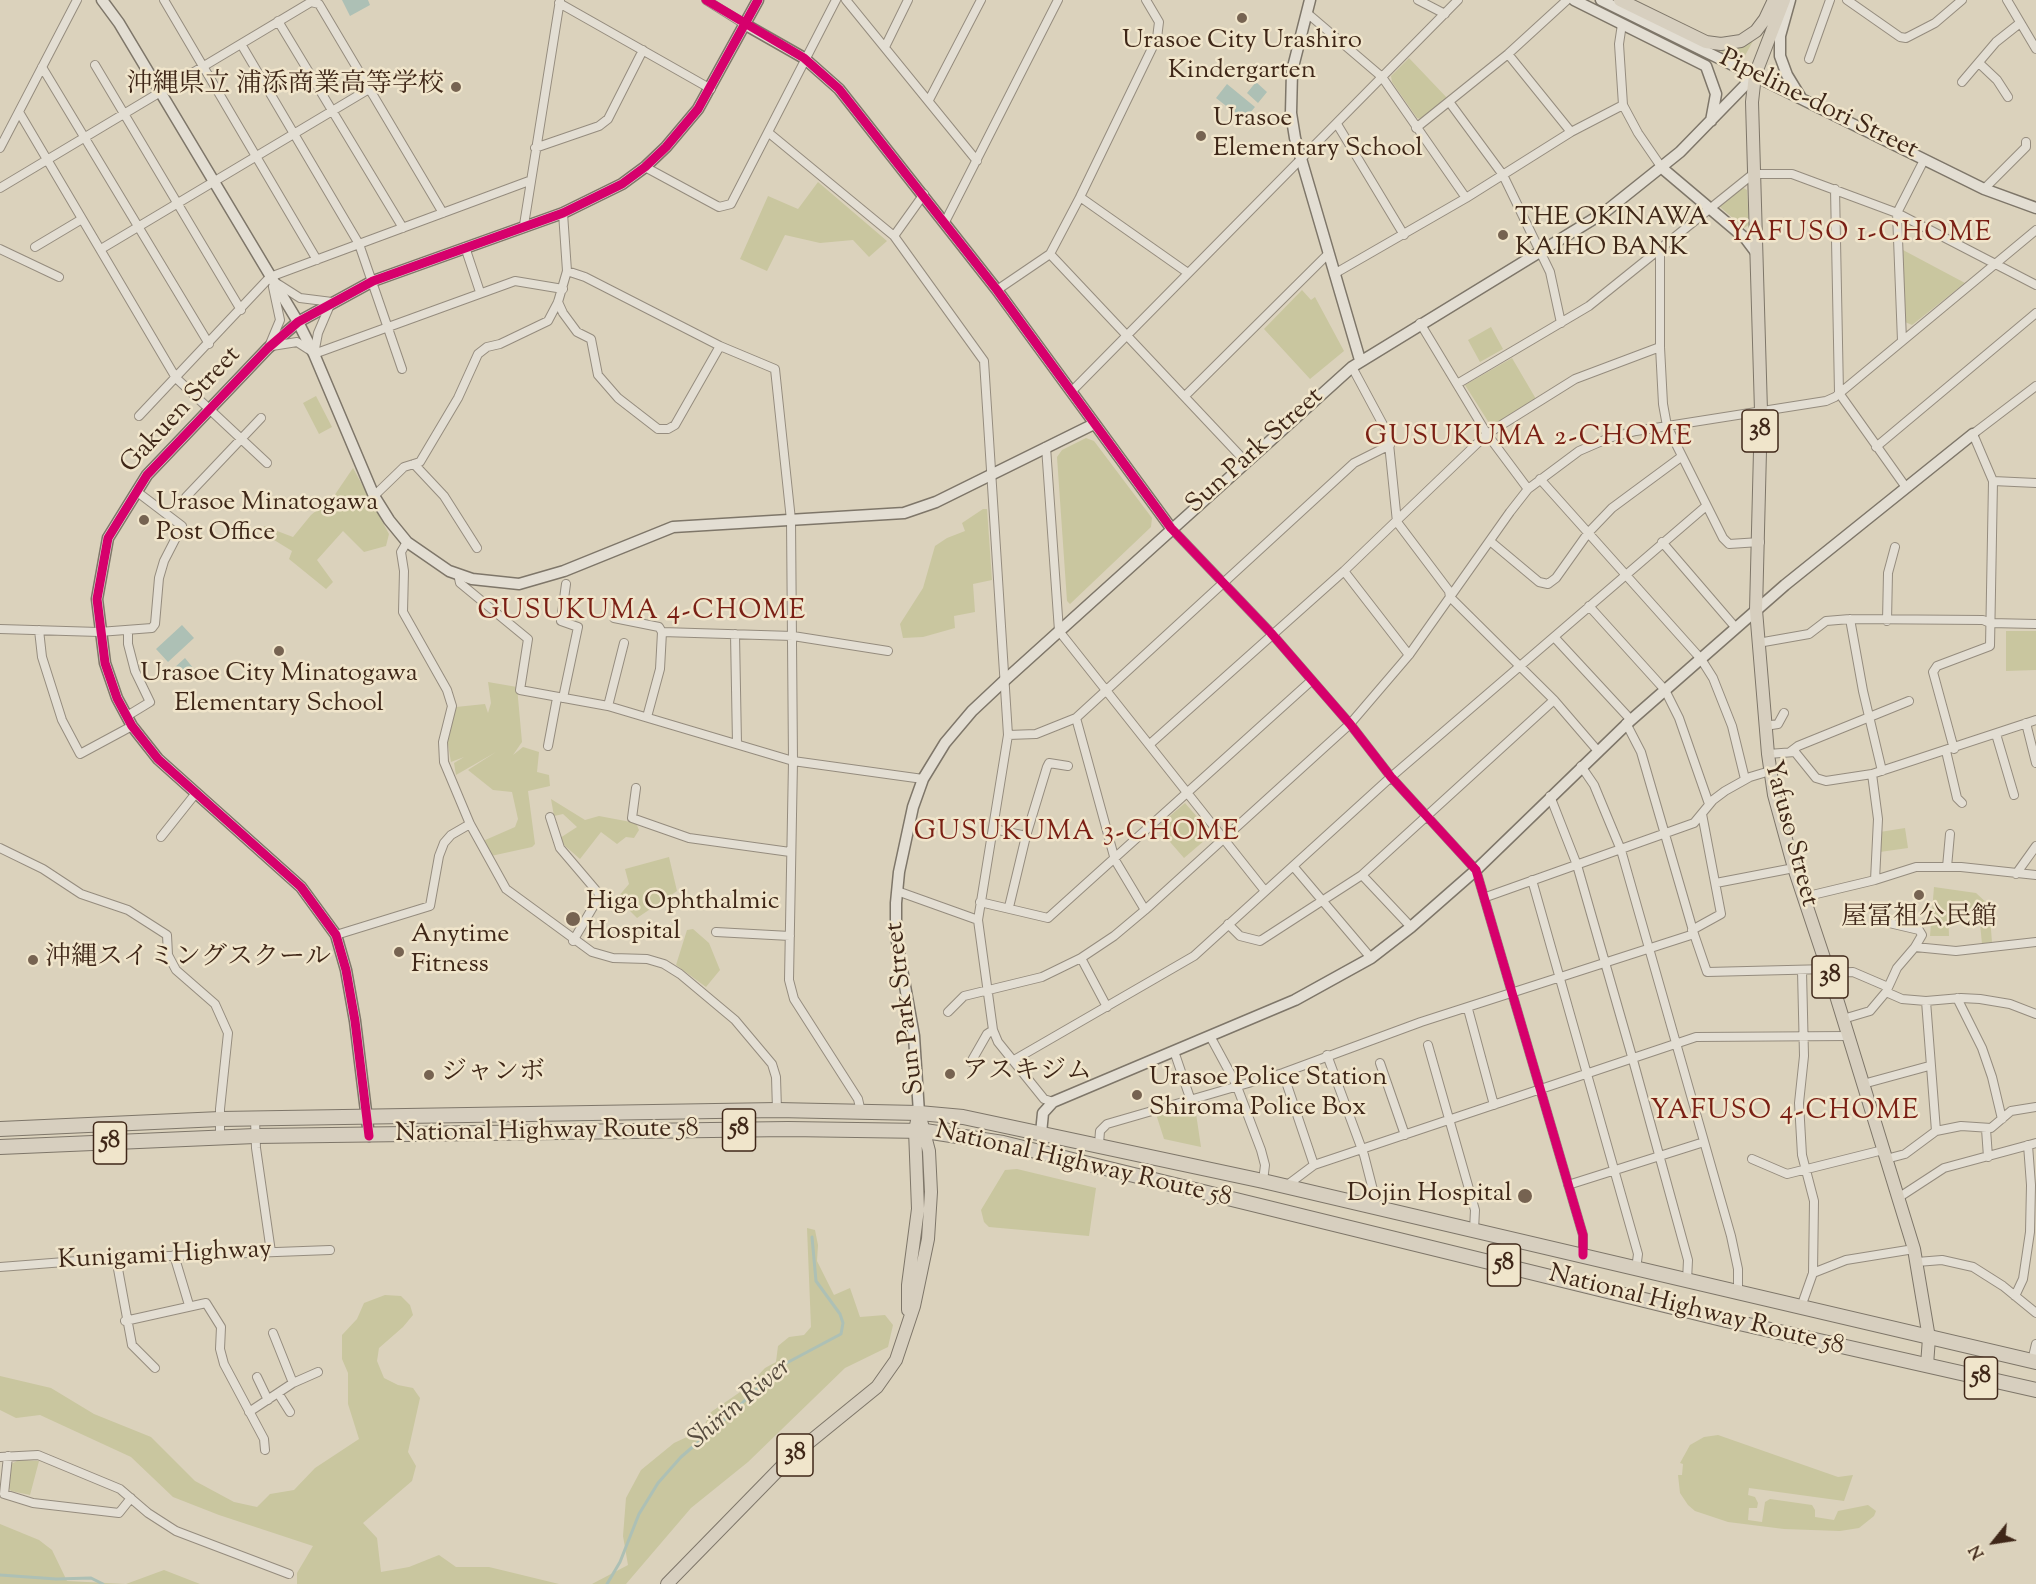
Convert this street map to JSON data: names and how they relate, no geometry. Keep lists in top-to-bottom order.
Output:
{
  "streets": {
    "highway": ["58", "National Highway Route 58"],
    "main road": ["38", "Yafuso Street"],
    "street": [
      "Pipeline-dori Street",
      "Gakuen Street",
      "Sun Park Street",
      "Kunigami Highway"
    ]
  },
  "crossings": [
    ["Pipeline-dori Street", "38"],
    ["Pipeline-dori Street", "Sun Park Street"],
    ["Gakuen Street", "National Highway Route 58"],
    ["38", "Sun Park Street"],
    ["38", "Yafuso Street"],
    ["38", "National Highway Route 58"],
    ["Sun Park Street", "National Highway Route 58"],
    ["Yafuso Street", "National Highway Route 58"]
  ],
  "districts": [
    "YAFUSO 1-CHOME",
    "GUSUKUMA 2-CHOME",
    "GUSUKUMA 4-CHOME",
    "GUSUKUMA 3-CHOME",
    "YAFUSO 4-CHOME"
  ],
  "water": ["Shirin River"],
  "places": [
    "Urasoe City Urashiro Kindergarten",
    "沖縄県立 浦添商業高等学校",
    "Urasoe Elementary School",
    "THE OKINAWA KAIHO BANK",
    "Urasoe Minatogawa Post Office",
    "Urasoe City Minatogawa Elementary School",
    "屋冨祖公民館",
    "Higa Ophthalmic Hospital",
    "Anytime Fitness",
    "沖縄スイミングスクール",
    "アスキジム",
    "ジャンボ",
    "Urasoe Police Station Shiroma Police Box",
    "Dojin Hospital"
  ],
  "north": "bottom left"
}
